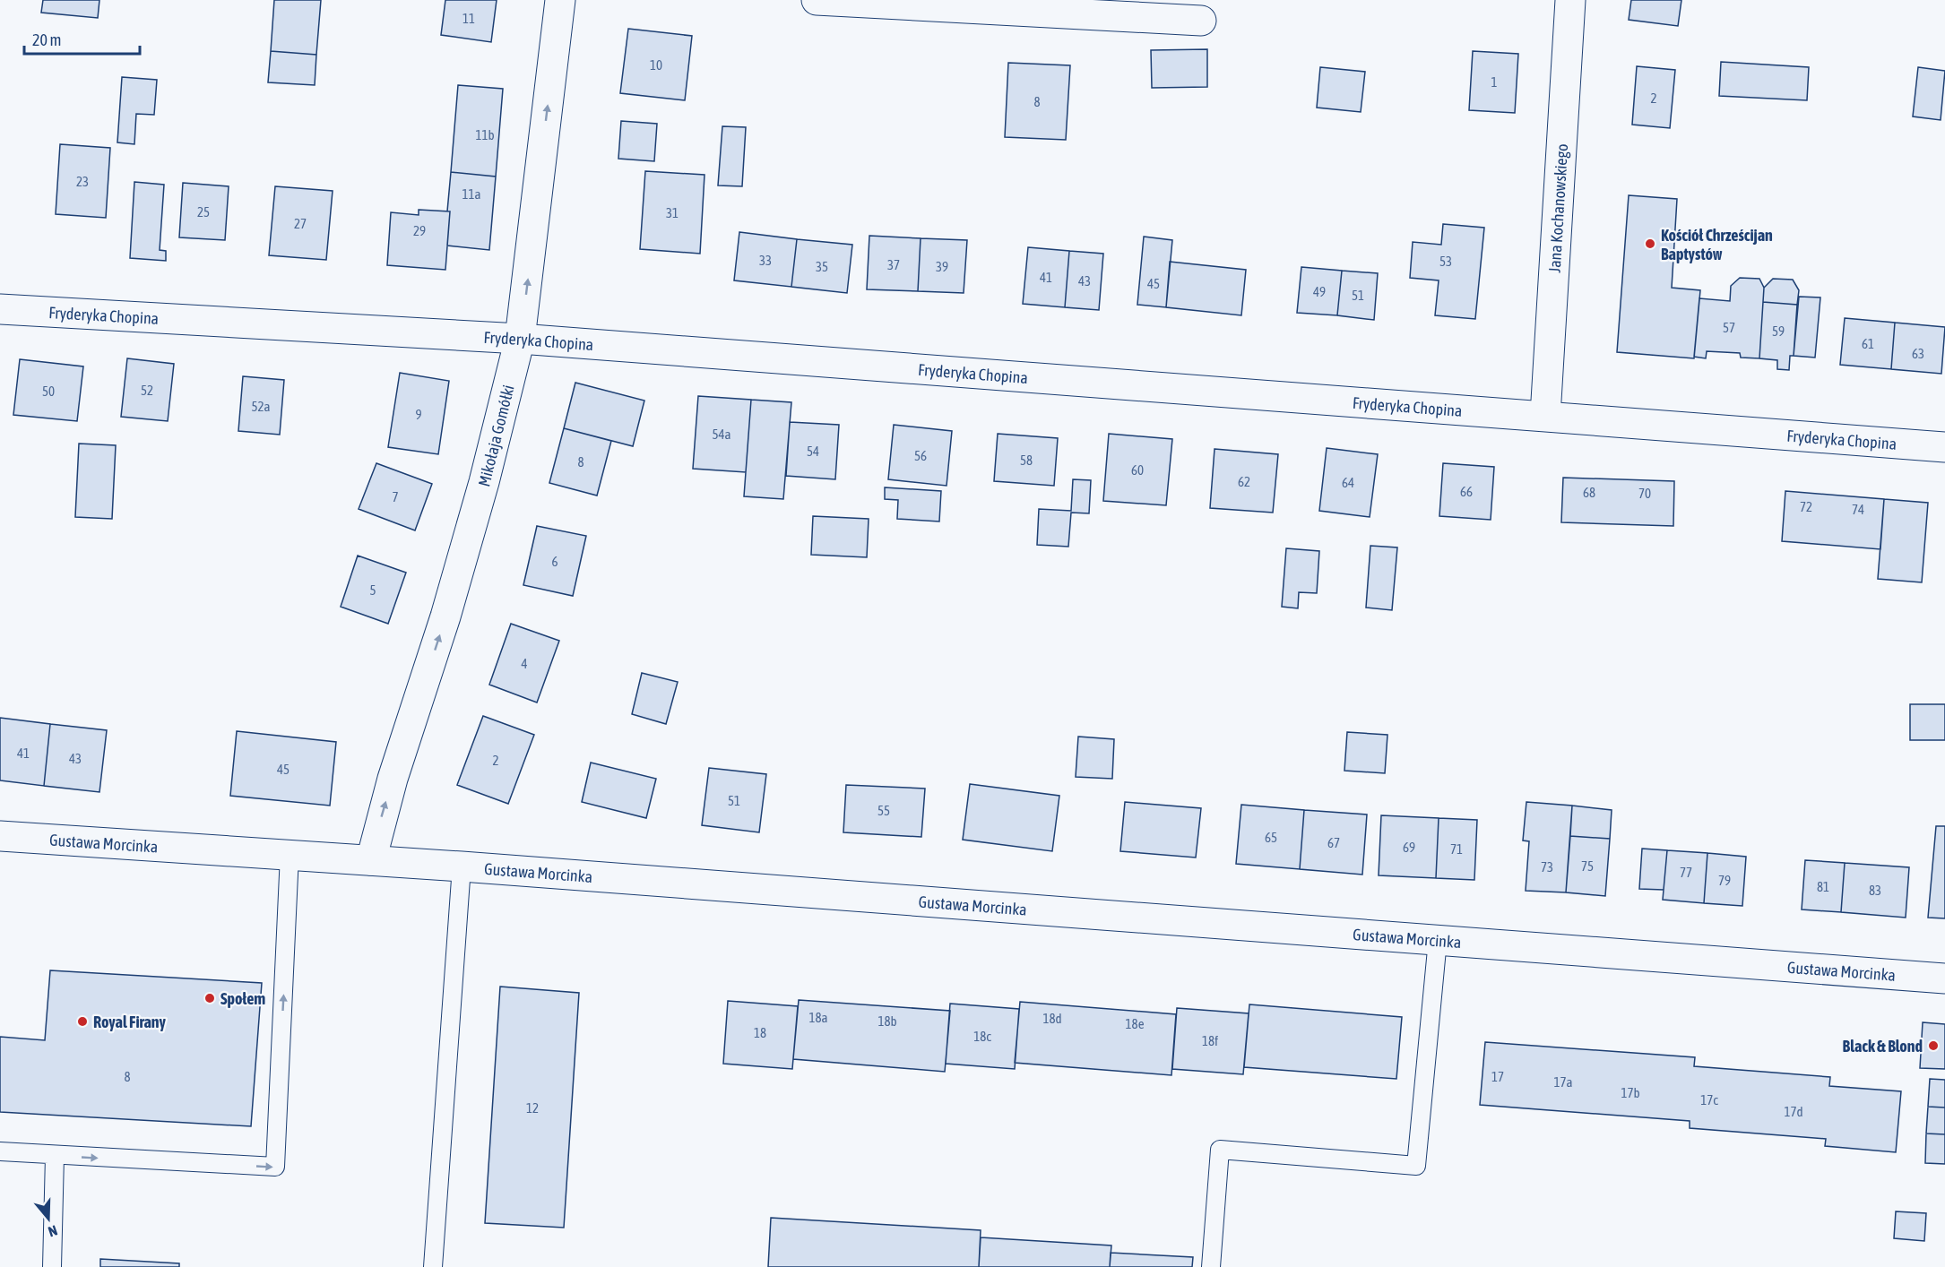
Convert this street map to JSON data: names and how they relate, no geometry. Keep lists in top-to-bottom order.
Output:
{
  "streets": {
    "street": [
      "Jana Kochanowskiego",
      "Fryderyka Chopina",
      "Mikołaja Gomółki",
      "Gustawa Morcinka"
    ]
  },
  "crossings": [
    ["Jana Kochanowskiego", "Fryderyka Chopina"],
    ["Fryderyka Chopina", "Mikołaja Gomółki"],
    ["Mikołaja Gomółki", "Gustawa Morcinka"]
  ],
  "one_way": ["Mikołaja Gomółki"],
  "places": [
    "Kościół Chrześcijan Baptystów",
    "Społem",
    "Royal Firany",
    "Black & Blond"
  ],
  "house_numbers": [
    "11",
    "10",
    "1",
    "2",
    "8",
    "11b",
    "23",
    "11a",
    "25",
    "31",
    "27",
    "29",
    "33",
    "53",
    "37",
    "35",
    "39",
    "41",
    "43",
    "45",
    "49",
    "51",
    "57",
    "59",
    "61",
    "63",
    "52",
    "50",
    "52a",
    "9",
    "54a",
    "54",
    "56",
    "58",
    "8",
    "60",
    "62",
    "64",
    "66",
    "68",
    "70",
    "7",
    "72",
    "74",
    "6",
    "5",
    "4",
    "41",
    "43",
    "2",
    "45",
    "51",
    "55",
    "65",
    "67",
    "69",
    "71",
    "75",
    "73",
    "77",
    "79",
    "81",
    "83",
    "18a",
    "18d",
    "18b",
    "18e",
    "18",
    "18c",
    "18f",
    "8",
    "17",
    "17a",
    "17b",
    "17c",
    "12",
    "17d"
  ],
  "scale_bar": "20 m",
  "north": "bottom"
}
